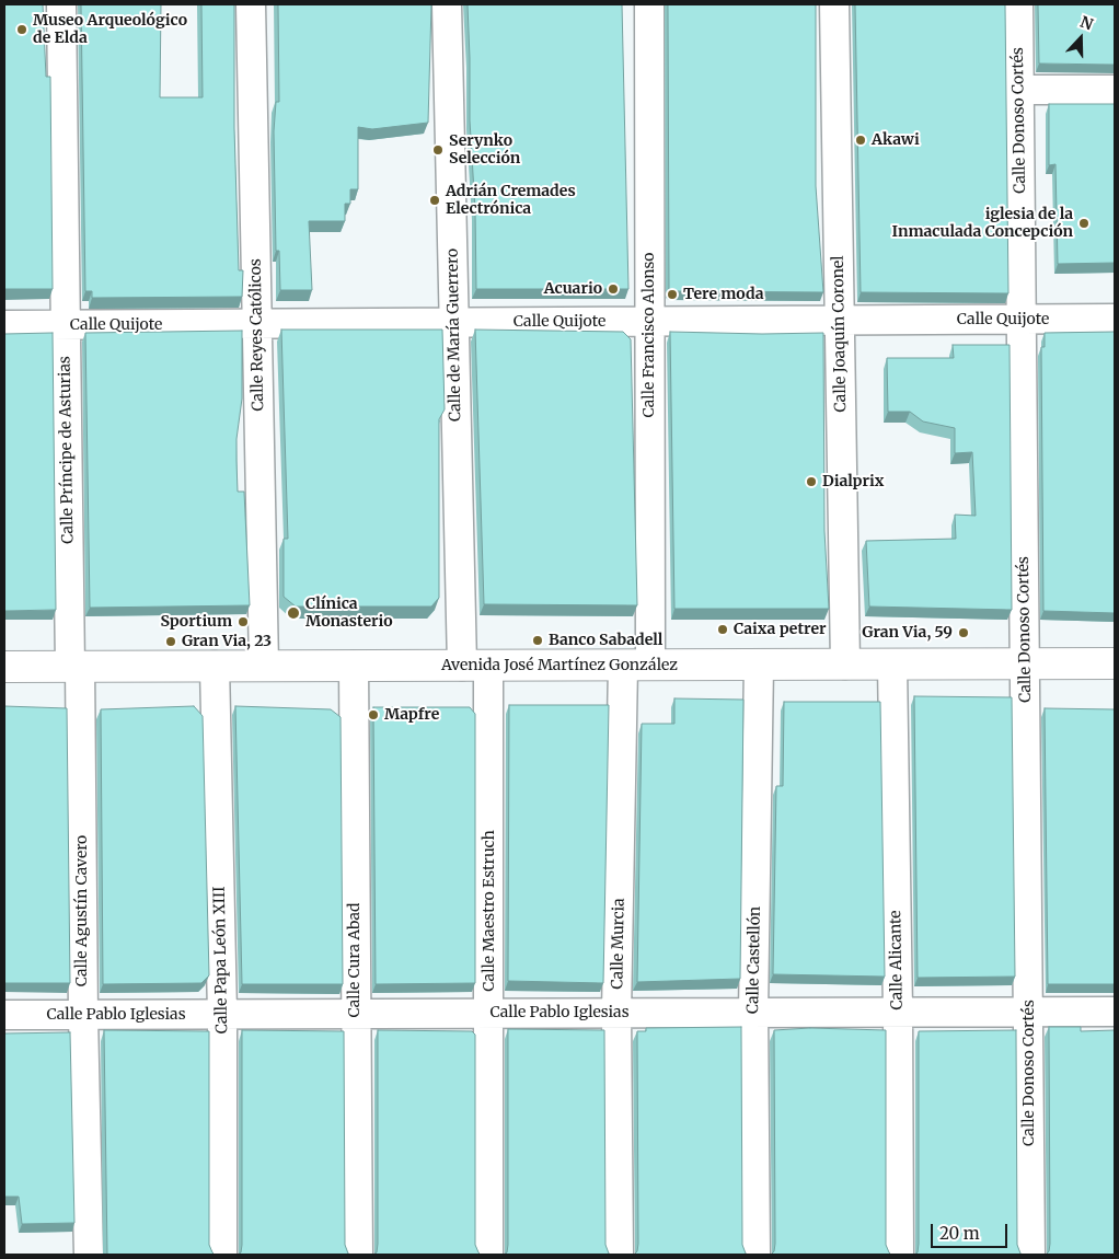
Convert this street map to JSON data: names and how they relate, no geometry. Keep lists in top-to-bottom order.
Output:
{
  "streets": {
    "street": [
      "Calle Donoso Cortés",
      "Calle Quijote",
      "Calle Joaquín Coronel",
      "Calle Reyes Católicos",
      "Calle de María Guerrero",
      "Calle Francisco Alonso",
      "Calle Príncipe de Asturias",
      "Avenida José Martínez González",
      "Calle Agustín Cavero",
      "Calle Maestro Estruch",
      "Calle Murcia",
      "Calle Papa León XIII",
      "Calle Cura Abad",
      "Calle Castellón",
      "Calle Alicante",
      "Calle Pablo Iglesias"
    ]
  },
  "crossings": [
    ["Calle Donoso Cortés", "Calle Quijote"],
    ["Calle Donoso Cortés", "Avenida José Martínez González"],
    ["Calle Donoso Cortés", "Calle Pablo Iglesias"],
    ["Calle Quijote", "Calle Joaquín Coronel"],
    ["Calle Quijote", "Calle Reyes Católicos"],
    ["Calle Quijote", "Calle de María Guerrero"],
    ["Calle Quijote", "Calle Francisco Alonso"],
    ["Calle Quijote", "Calle Príncipe de Asturias"],
    ["Calle Joaquín Coronel", "Avenida José Martínez González"],
    ["Calle Reyes Católicos", "Avenida José Martínez González"],
    ["Calle de María Guerrero", "Avenida José Martínez González"],
    ["Calle de María Guerrero", "Calle Maestro Estruch"],
    ["Calle Francisco Alonso", "Avenida José Martínez González"],
    ["Calle Francisco Alonso", "Calle Murcia"],
    ["Calle Príncipe de Asturias", "Avenida José Martínez González"],
    ["Calle Príncipe de Asturias", "Calle Agustín Cavero"],
    ["Avenida José Martínez González", "Calle Agustín Cavero"],
    ["Avenida José Martínez González", "Calle Maestro Estruch"],
    ["Avenida José Martínez González", "Calle Murcia"],
    ["Avenida José Martínez González", "Calle Papa León XIII"],
    ["Avenida José Martínez González", "Calle Cura Abad"],
    ["Avenida José Martínez González", "Calle Castellón"],
    ["Avenida José Martínez González", "Calle Alicante"],
    ["Calle Agustín Cavero", "Calle Pablo Iglesias"],
    ["Calle Maestro Estruch", "Calle Pablo Iglesias"],
    ["Calle Murcia", "Calle Pablo Iglesias"],
    ["Calle Papa León XIII", "Calle Pablo Iglesias"],
    ["Calle Cura Abad", "Calle Pablo Iglesias"],
    ["Calle Castellón", "Calle Pablo Iglesias"],
    ["Calle Alicante", "Calle Pablo Iglesias"]
  ],
  "places": [
    "Museo Arqueológico de Elda",
    "Akawi",
    "Serynko Selección",
    "Adrián Cremades Electrónica",
    "iglesia de la Inmaculada Concepción",
    "Acuario",
    "Tere moda",
    "Dialprix",
    "Clínica Monasterio",
    "Sportium",
    "Caixa petrer",
    "Gran Via, 59",
    "Banco Sabadell",
    "Gran Via, 23",
    "Mapfre"
  ],
  "scale_bar": "20 m",
  "north": "top"
}
